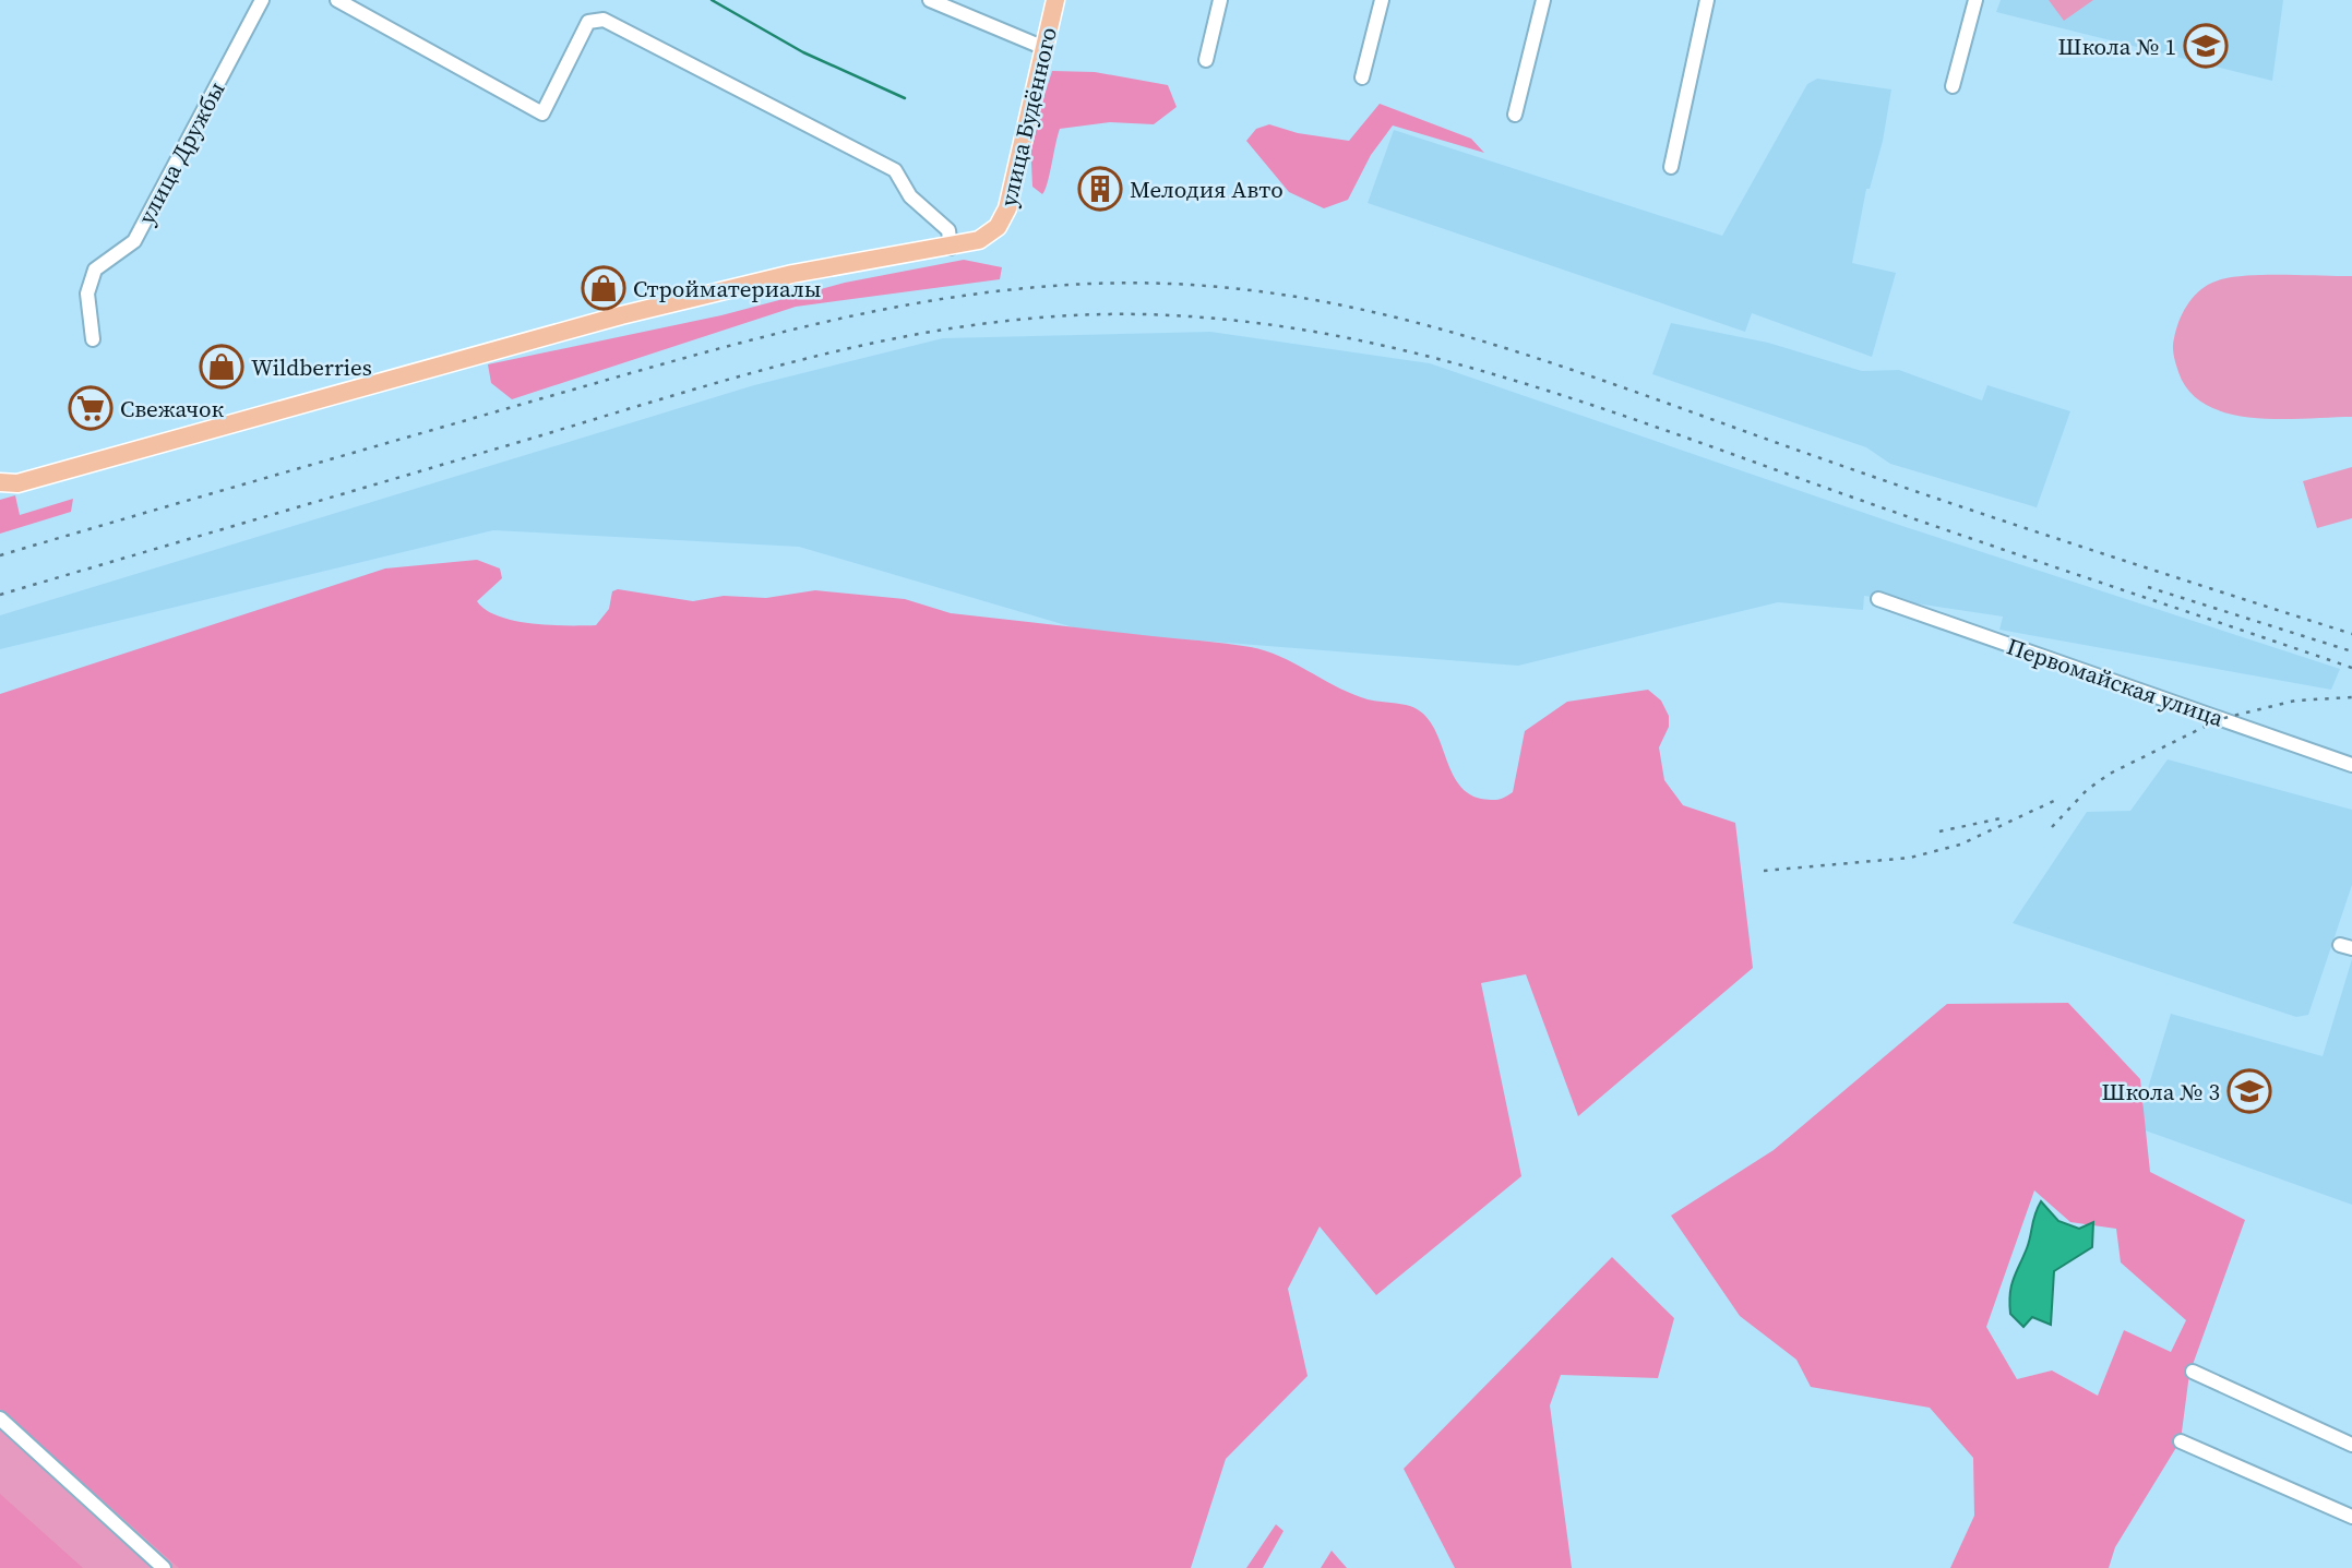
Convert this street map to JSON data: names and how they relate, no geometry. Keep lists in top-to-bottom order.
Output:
{
  "streets": {
    "main road": ["улица Будённого"],
    "street": ["улица Дружбы", "Первомайская улица"]
  },
  "places": {
    "school or university": ["Школа № 1", "Школа № 3"],
    "building": ["Мелодия Авто"],
    "shop": ["Стройматериалы", "Wildberries"],
    "supermarket": ["Свежачок"]
  }
}
